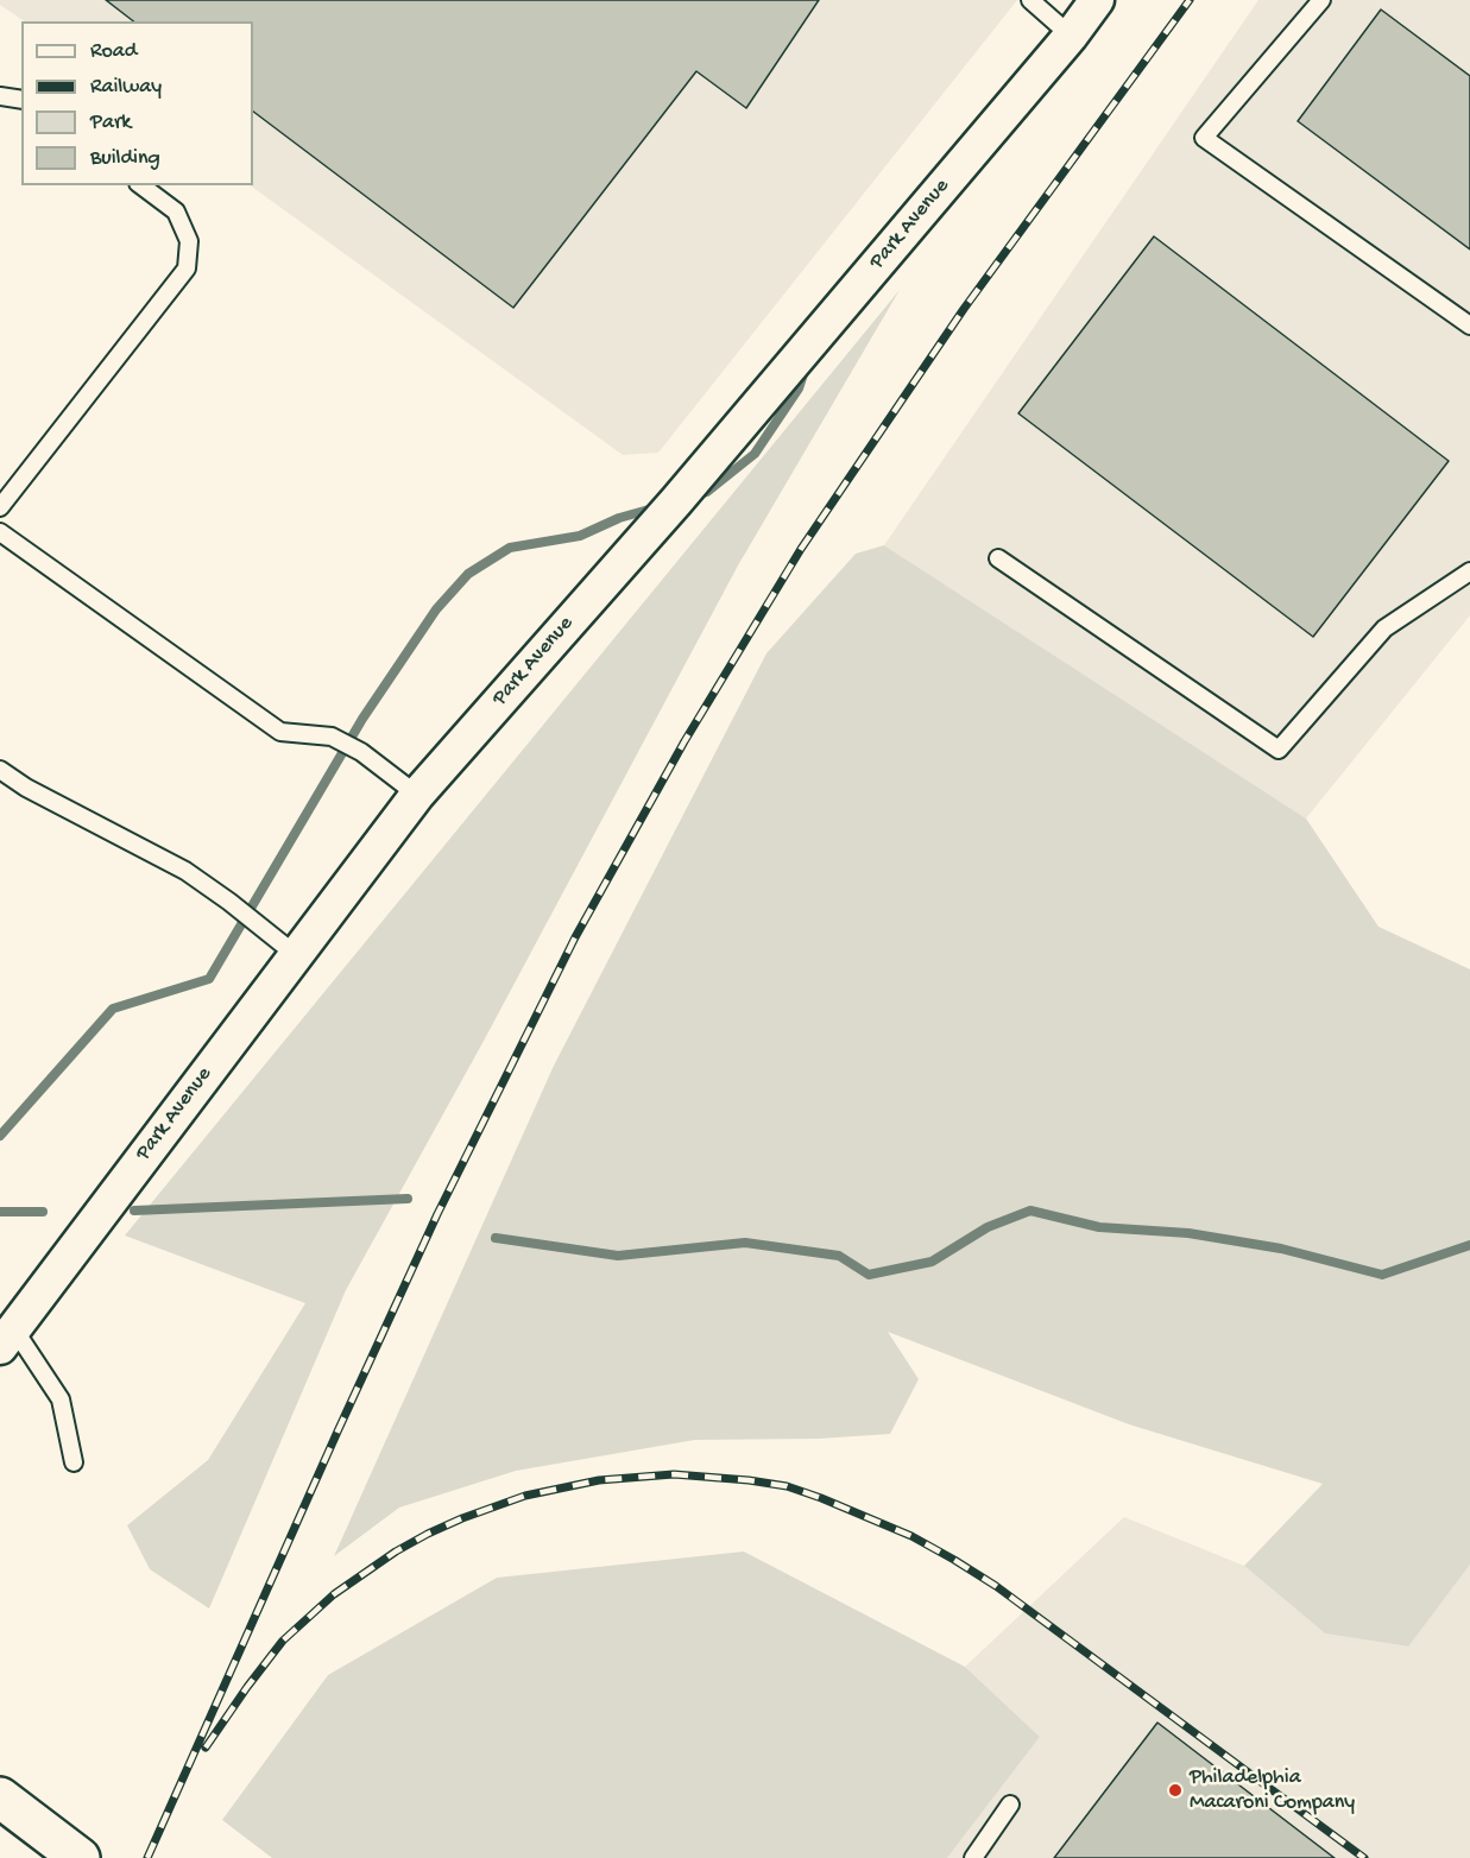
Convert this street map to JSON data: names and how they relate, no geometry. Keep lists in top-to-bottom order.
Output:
{
  "streets": {
    "street": ["Park Avenue"]
  },
  "places": ["Philadelphia Macaroni Company"],
  "legend": [
    "Road",
    "Railway",
    "Park",
    "Building"
  ]
}
